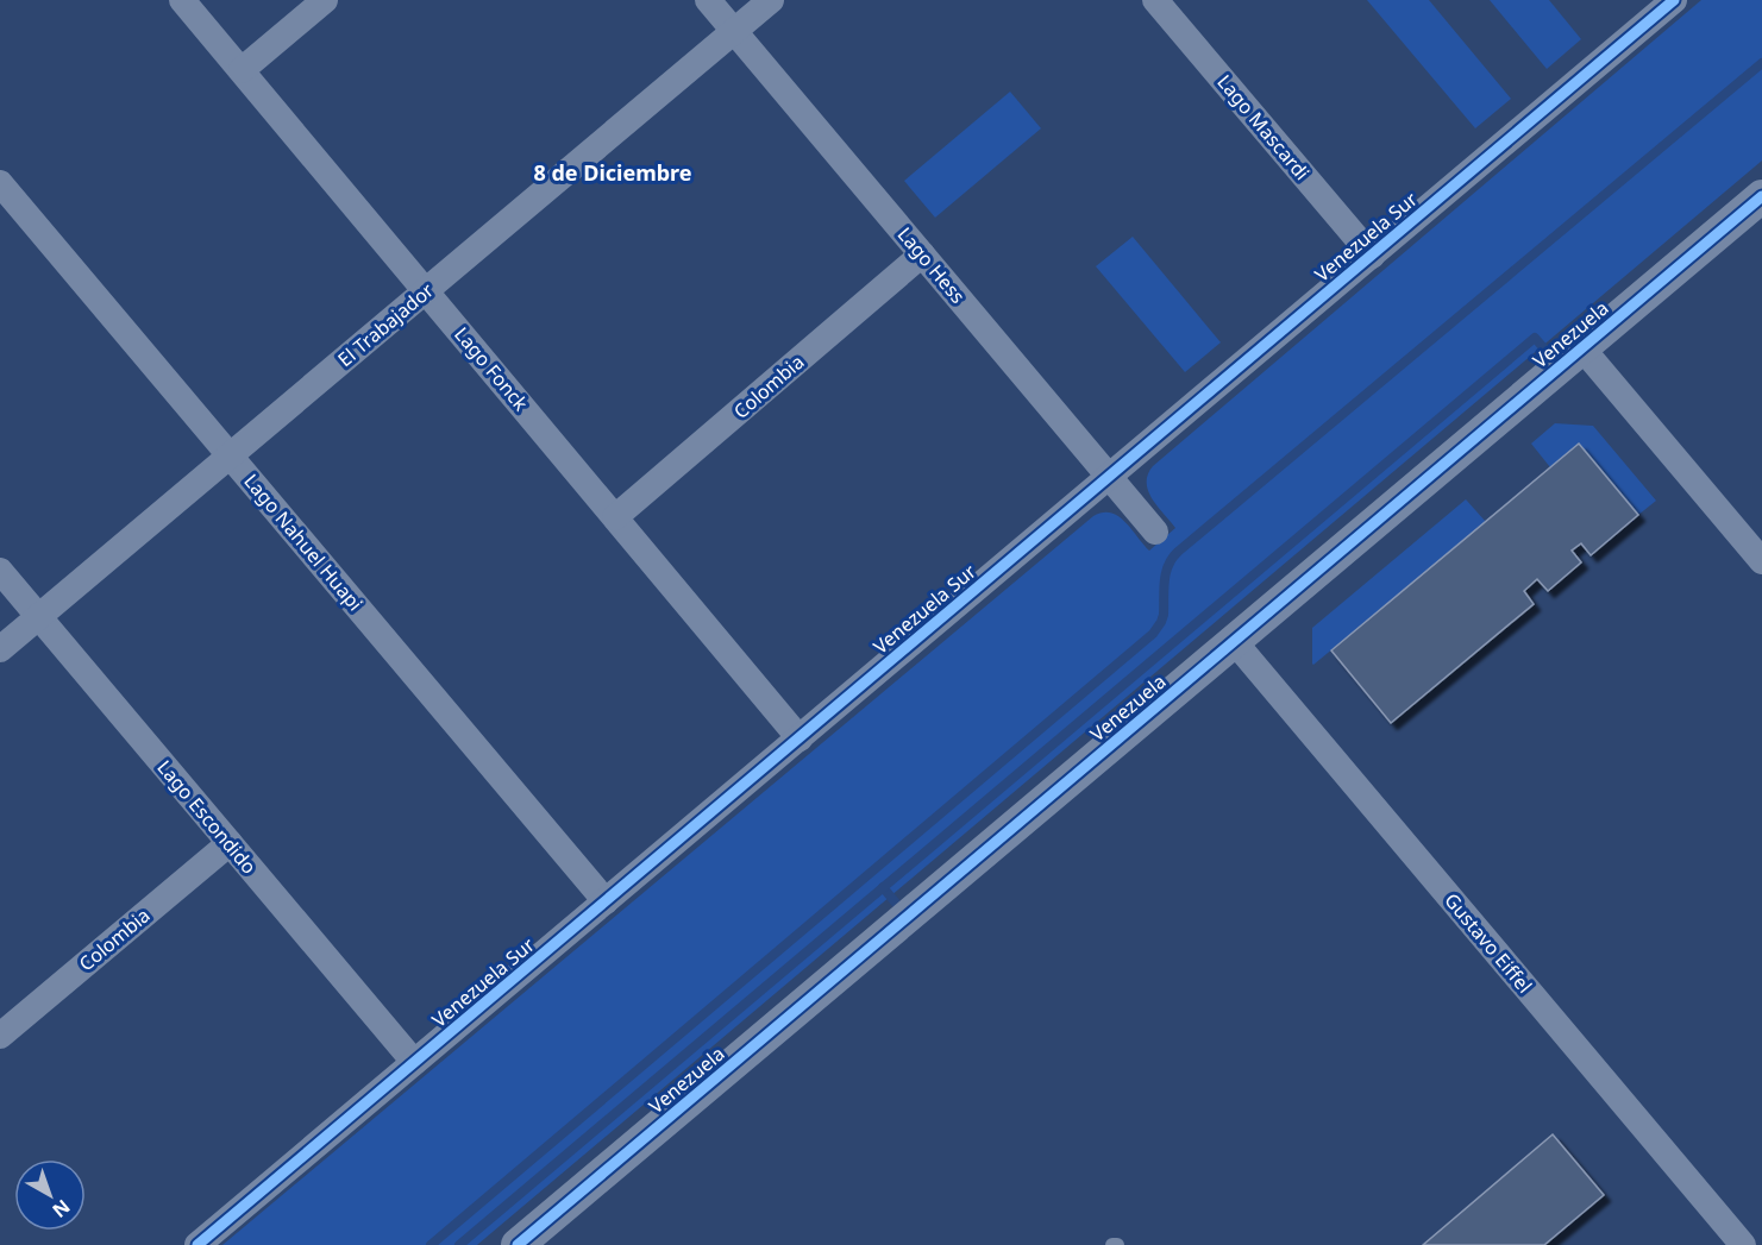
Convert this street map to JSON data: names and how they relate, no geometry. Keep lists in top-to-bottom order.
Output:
{
  "streets": {
    "street": [
      "Lago Mascardi",
      "Venezuela Sur",
      "Lago Hess",
      "El Trabajador",
      "Venezuela",
      "Lago Fonck",
      "Colombia",
      "Lago Nahuel Huapi",
      "Lago Escondido",
      "Gustavo Eiffel"
    ]
  },
  "crossings": [
    ["Lago Mascardi", "Venezuela Sur"],
    ["Venezuela Sur", "Lago Hess"],
    ["Venezuela Sur", "Lago Fonck"],
    ["Venezuela Sur", "Lago Nahuel Huapi"],
    ["Venezuela Sur", "Lago Escondido"],
    ["Lago Hess", "El Trabajador"],
    ["Lago Hess", "Colombia"],
    ["El Trabajador", "Lago Fonck"],
    ["El Trabajador", "Lago Nahuel Huapi"],
    ["El Trabajador", "Lago Escondido"],
    ["Venezuela", "Gustavo Eiffel"],
    ["Lago Fonck", "Colombia"],
    ["Colombia", "Lago Escondido"]
  ],
  "districts": ["8 de Diciembre"],
  "north": "bottom right"
}
